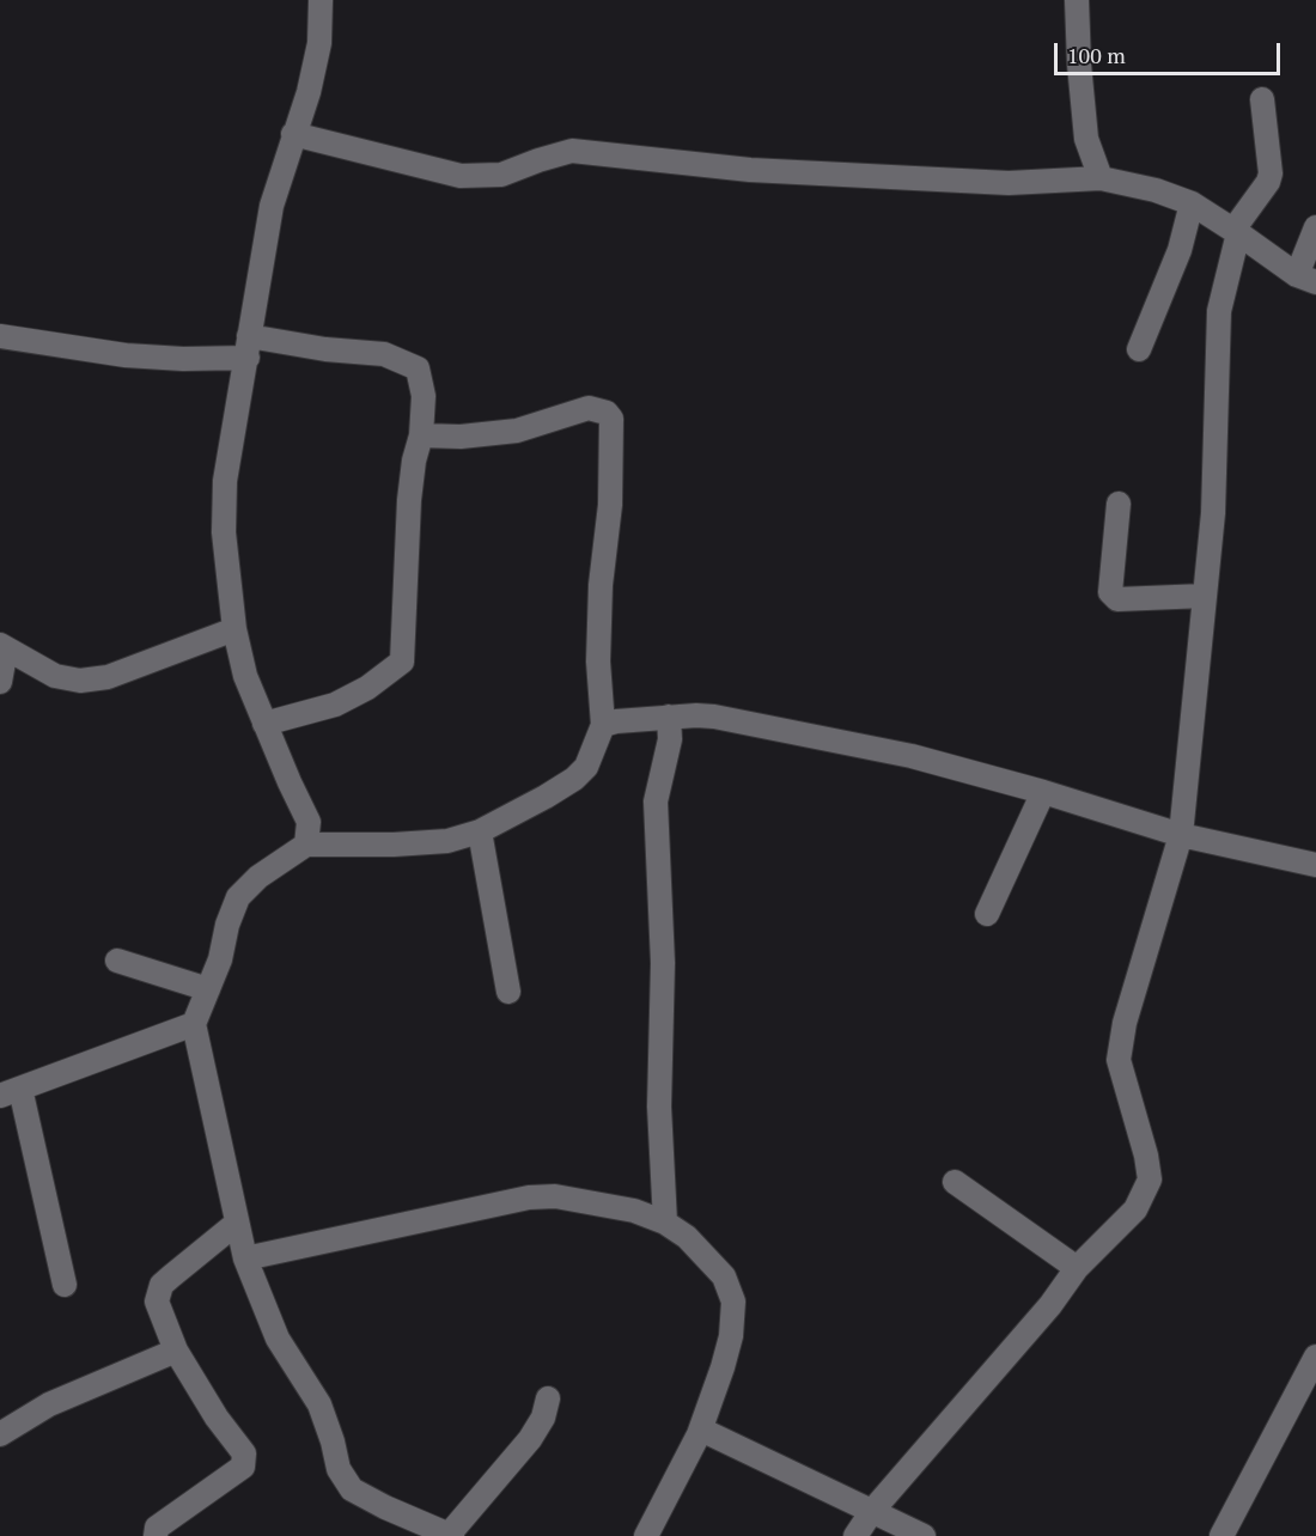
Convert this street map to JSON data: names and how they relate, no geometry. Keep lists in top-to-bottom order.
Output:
{
  "scale_bar": "100 m"
}
